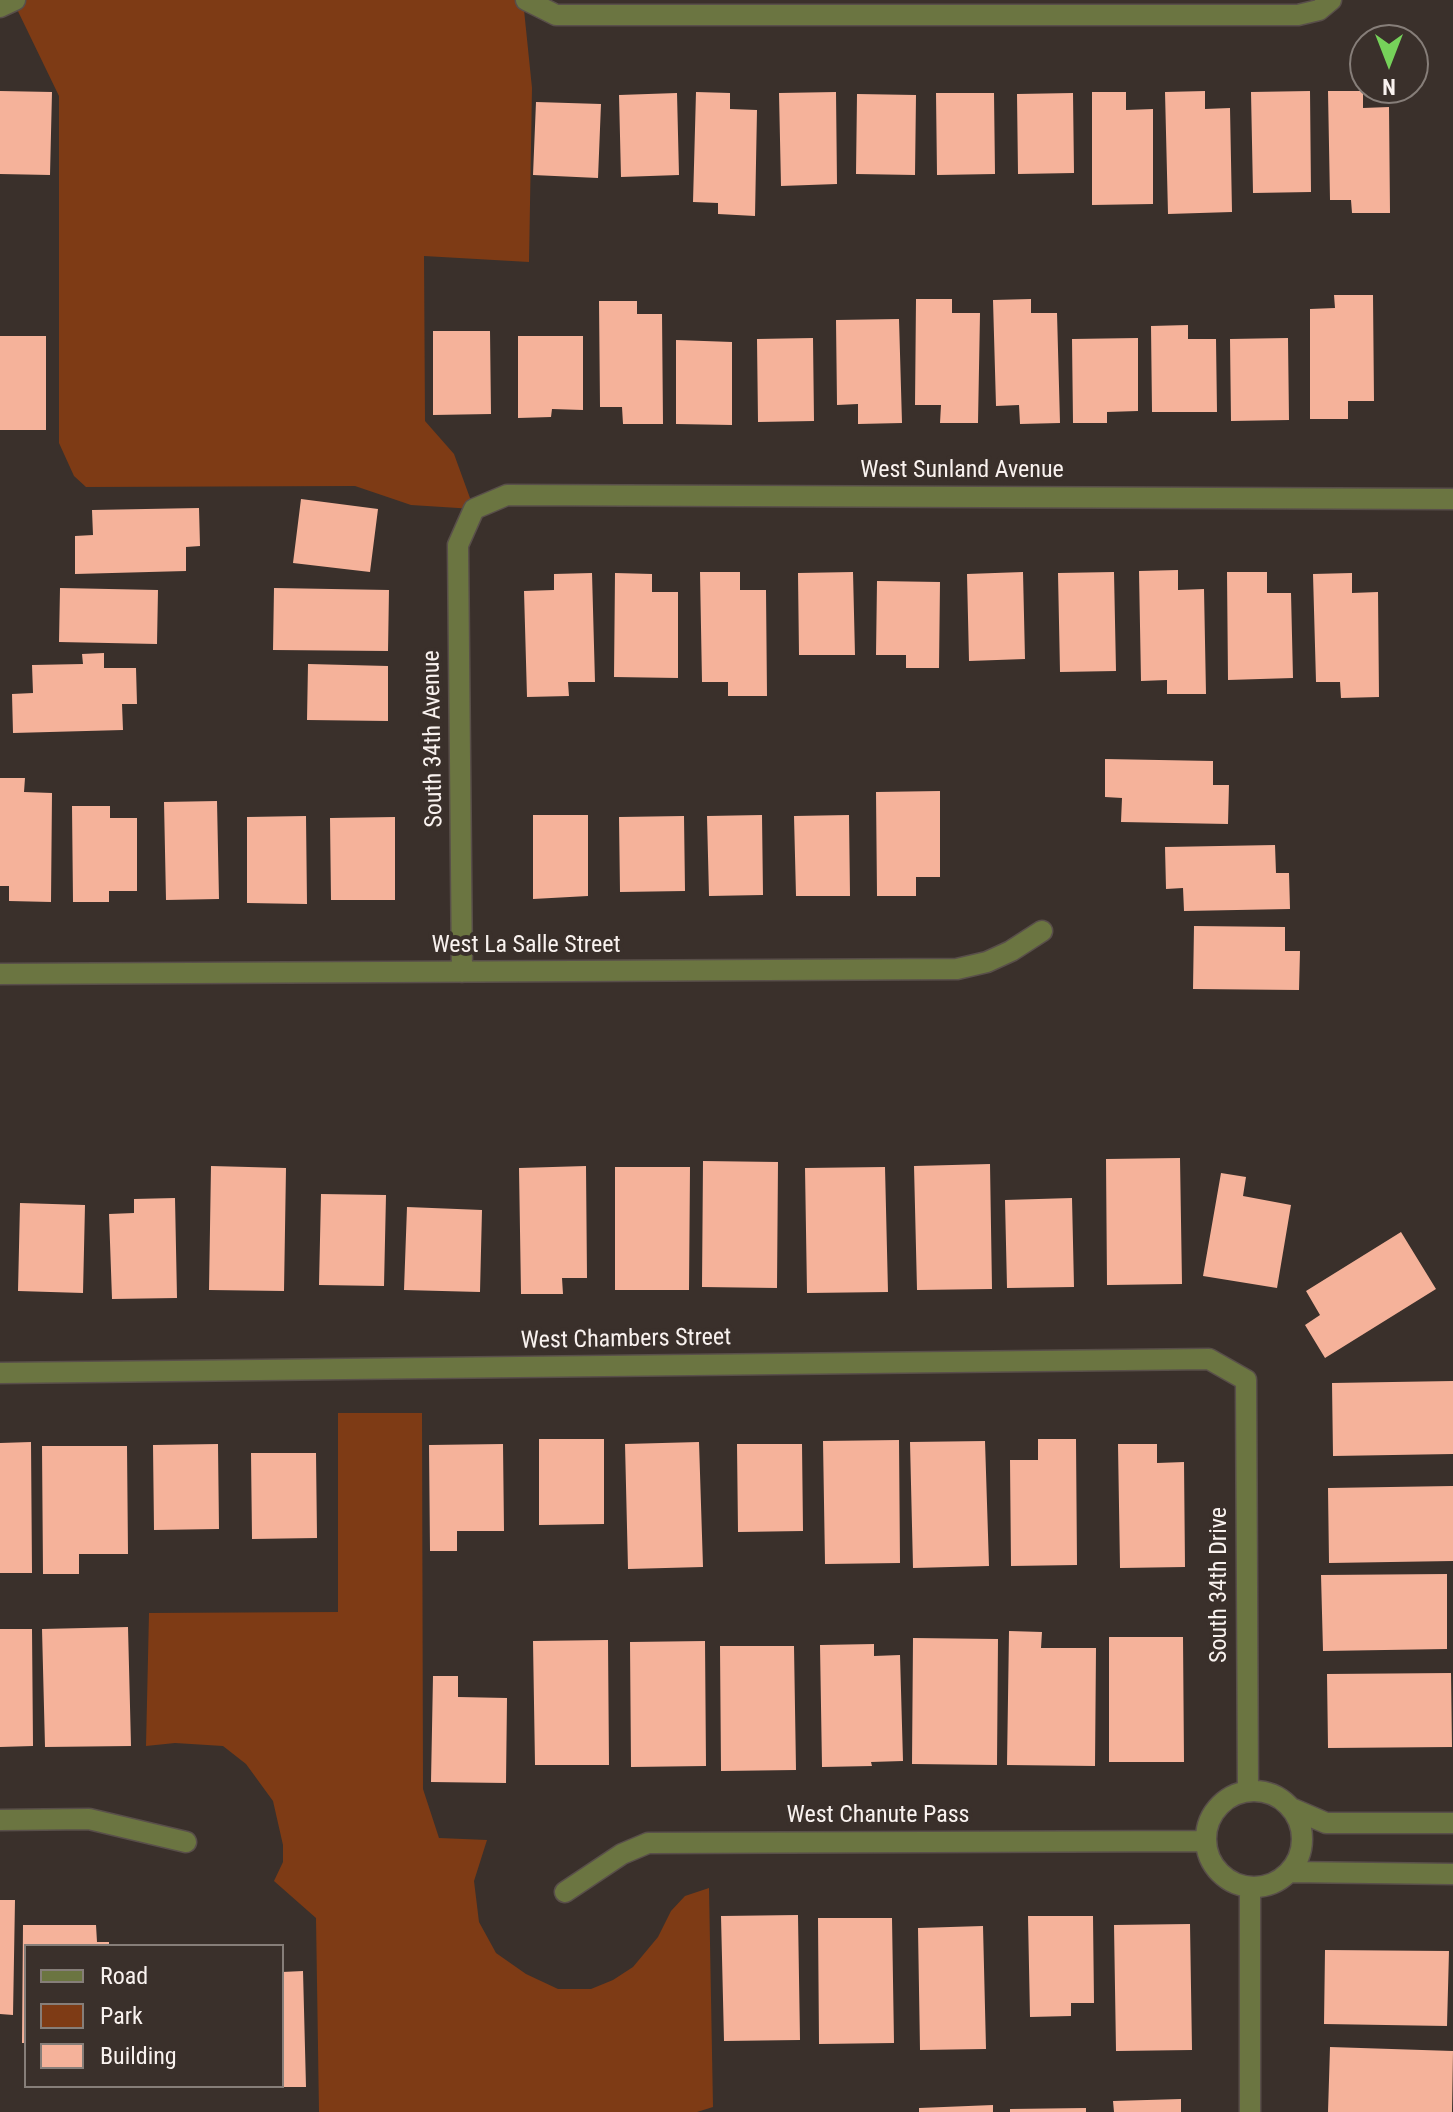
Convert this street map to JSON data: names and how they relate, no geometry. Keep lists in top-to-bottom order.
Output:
{
  "streets": {
    "street": [
      "West Sunland Avenue",
      "South 34th Avenue",
      "West La Salle Street",
      "West Chambers Street",
      "South 34th Drive",
      "West Chanute Pass"
    ]
  },
  "crossings": [
    ["West Sunland Avenue", "South 34th Avenue"],
    ["South 34th Avenue", "West La Salle Street"],
    ["West Chambers Street", "South 34th Drive"],
    ["South 34th Drive", "West Chanute Pass"]
  ],
  "legend": ["Road", "Park", "Building"],
  "north": "bottom"
}
